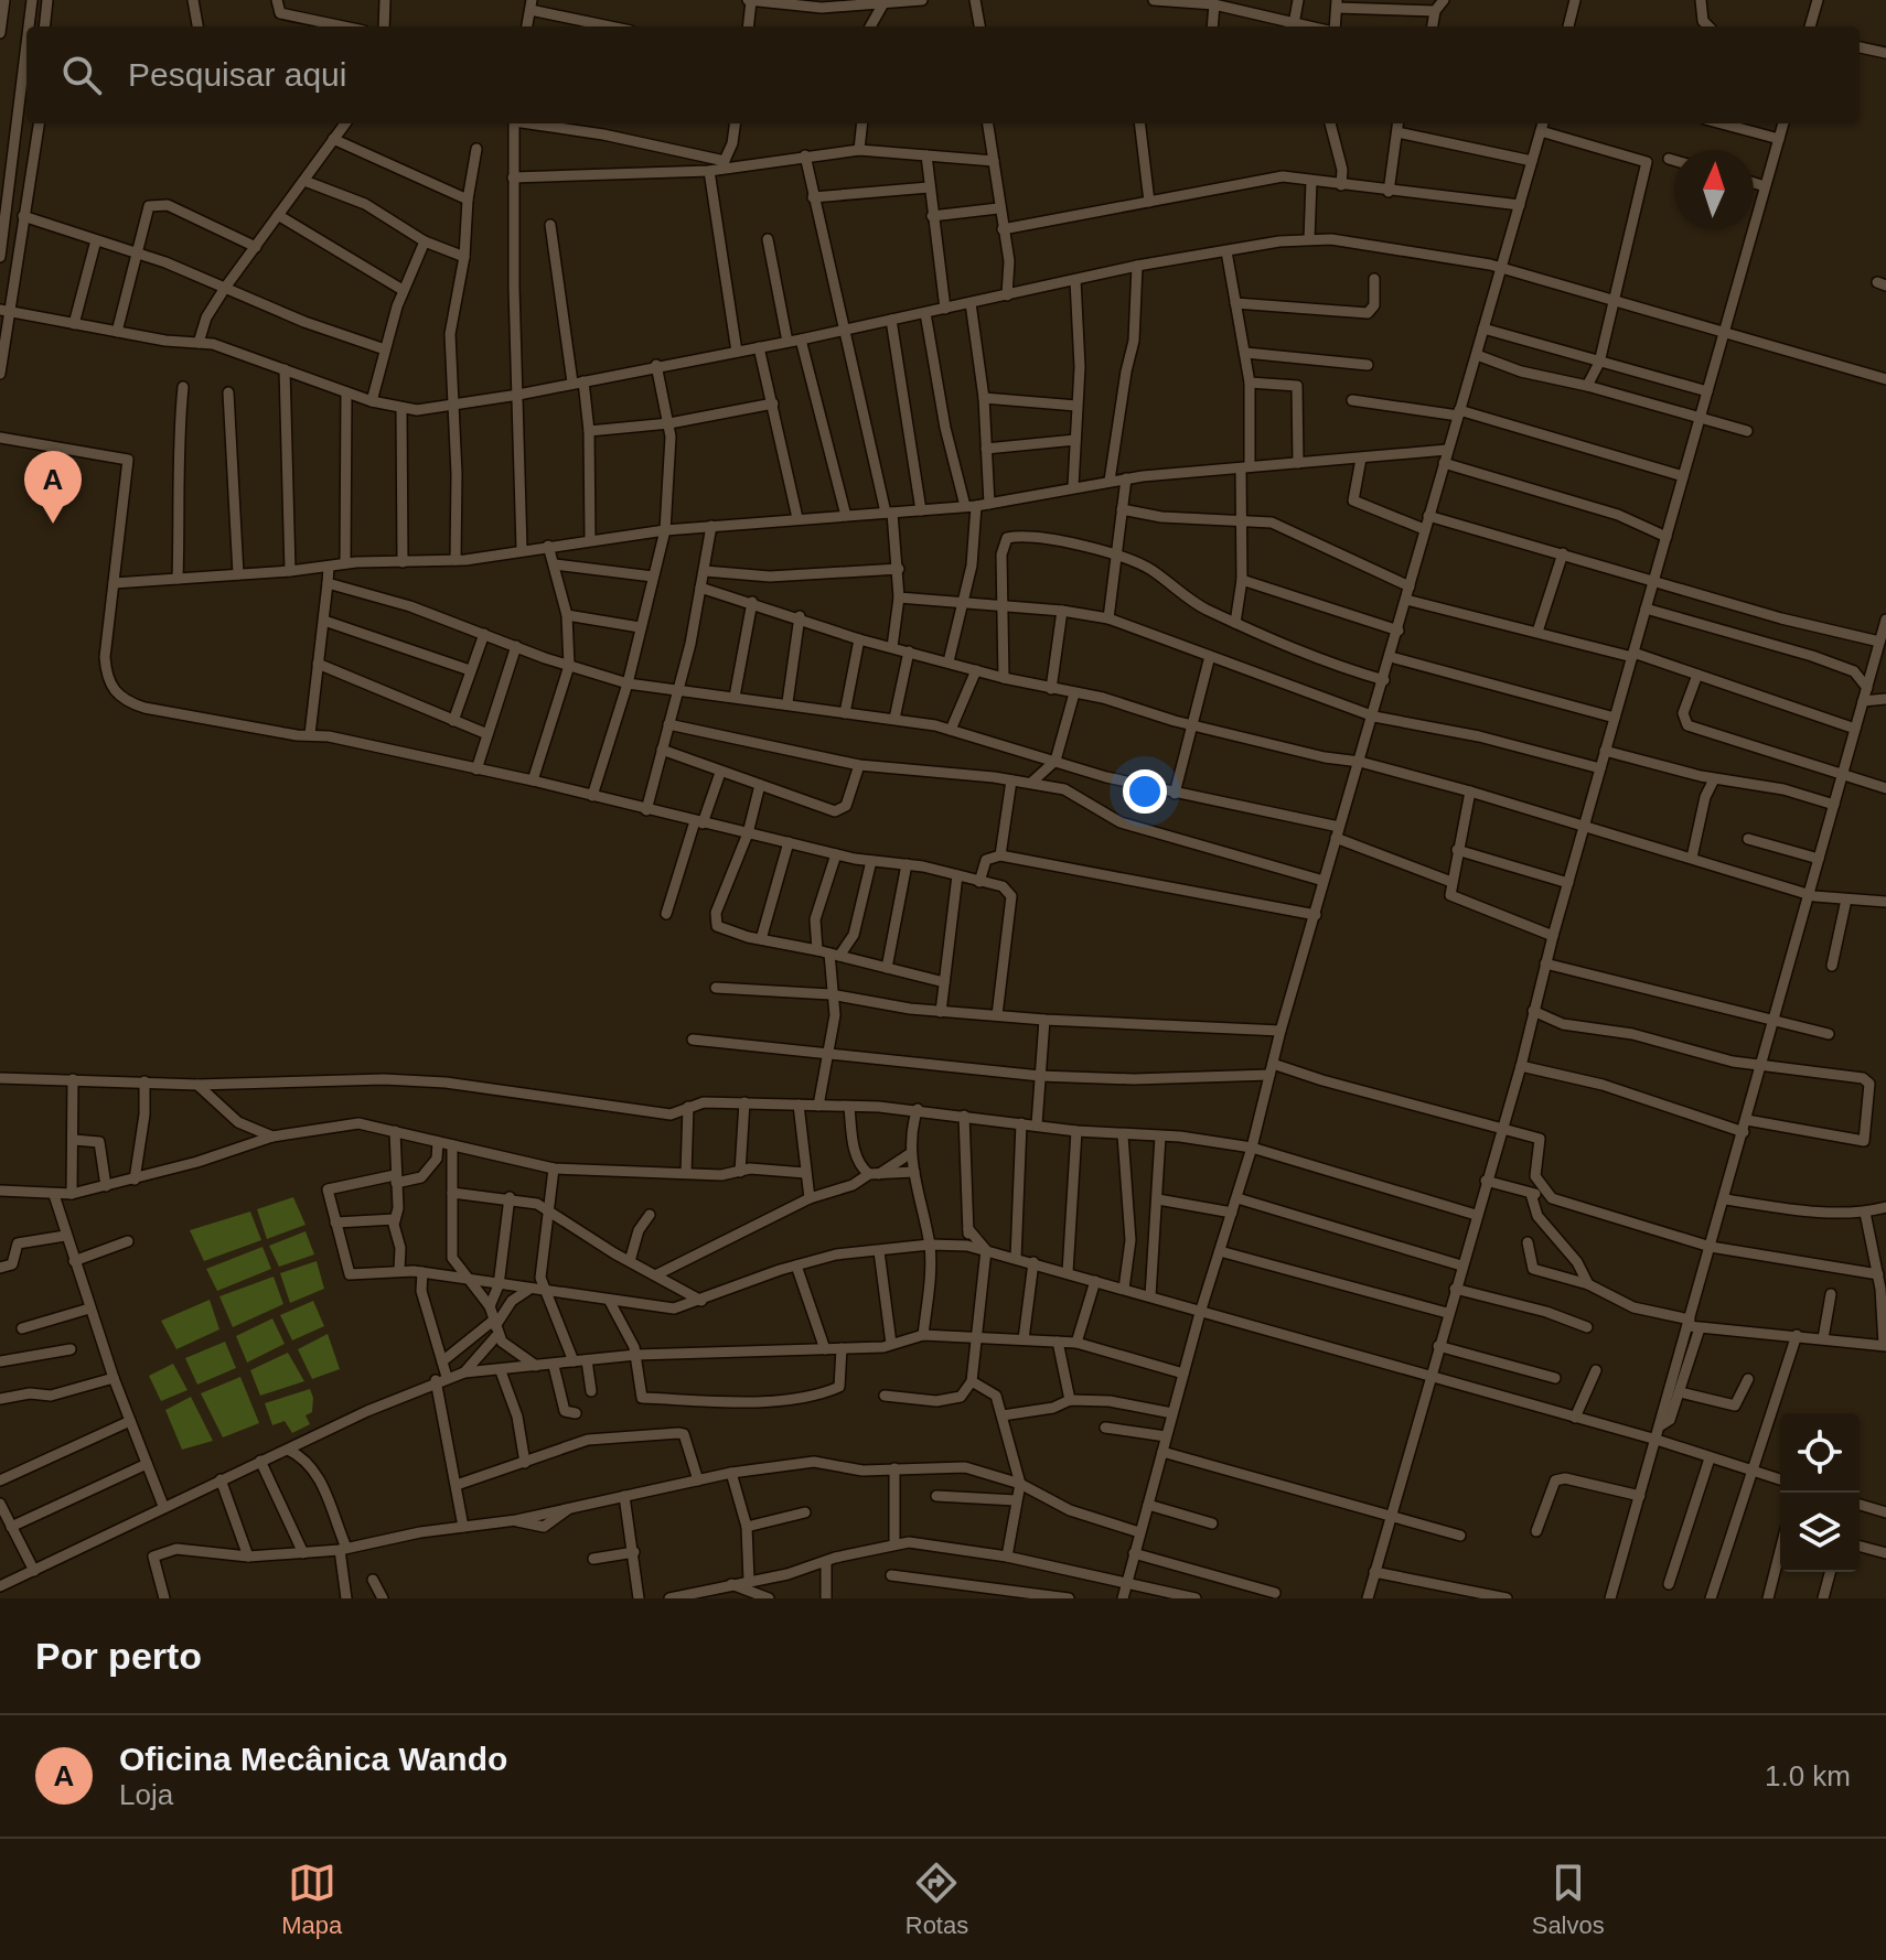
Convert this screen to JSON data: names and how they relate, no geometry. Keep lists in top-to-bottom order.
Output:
{
  "north": "top",
  "page": {
    "search": "Pesquisar aqui",
    "pins": "A",
    "heading": "Por perto",
    "list": [
      {
        "mark": "A",
        "name": "Oficina Mecânica Wando",
        "note": "Loja",
        "value": "1.0 km"
      }
    ],
    "nav": ["Mapa", "Rotas", "Salvos"]
  }
}
